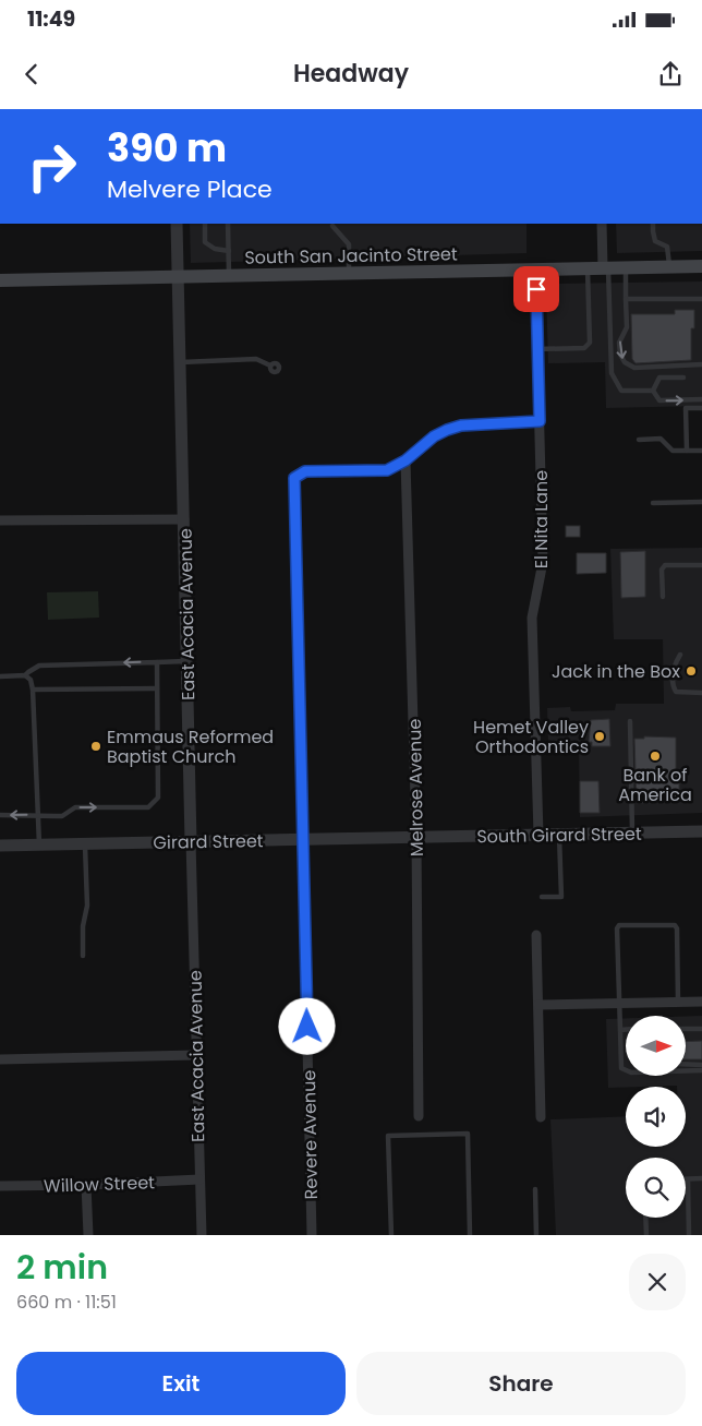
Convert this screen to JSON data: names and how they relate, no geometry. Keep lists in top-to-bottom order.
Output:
{
  "streets": {
    "main road": ["South San Jacinto Street"],
    "street": [
      "El Nita Lane",
      "East Acacia Avenue",
      "Melrose Avenue",
      "South Girard Street",
      "Girard Street",
      "Revere Avenue",
      "Willow Street"
    ]
  },
  "crossings": [
    ["South San Jacinto Street", "El Nita Lane"],
    ["South San Jacinto Street", "East Acacia Avenue"],
    ["El Nita Lane", "South Girard Street"],
    ["East Acacia Avenue", "Girard Street"],
    ["East Acacia Avenue", "Willow Street"],
    ["Melrose Avenue", "South Girard Street"],
    ["Melrose Avenue", "Girard Street"],
    ["Melrose Avenue", "Revere Avenue"],
    ["South Girard Street", "Girard Street"],
    ["Girard Street", "Revere Avenue"]
  ],
  "places": [
    "Jack in the Box",
    "Hemet Valley Orthodontics",
    "Emmaus Reformed Baptist Church",
    "Bank of America"
  ],
  "north": "right",
  "page": {
    "status": "11:49",
    "header": "Headway",
    "turn": ["390 m", "Melvere Place"],
    "heading": ["2 min", "660 m · 11:51"],
    "buttons": ["Exit", "Share"]
  }
}
